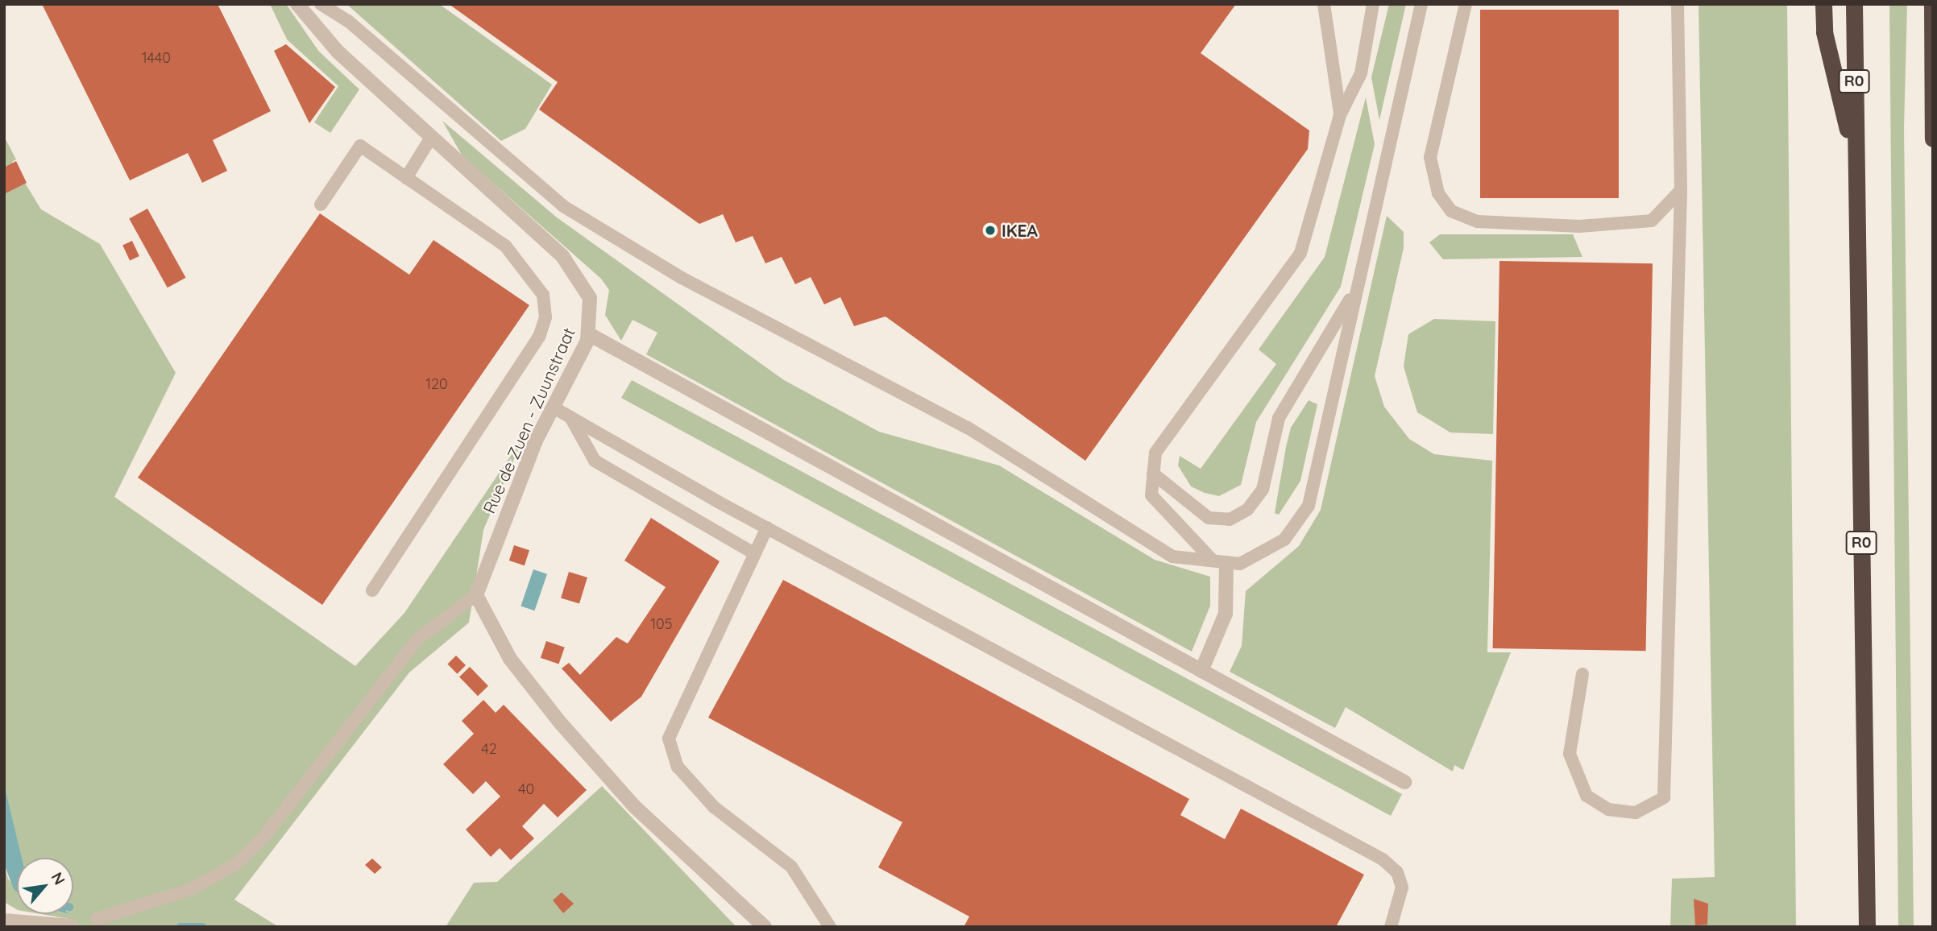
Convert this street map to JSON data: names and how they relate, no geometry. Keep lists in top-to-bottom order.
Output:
{
  "streets": {
    "highway": ["R0"],
    "street": ["Rue de Zuen - Zuunstraat"]
  },
  "places": ["IKEA"],
  "house_numbers": [
    "1440",
    "120",
    "105",
    "42",
    "40"
  ],
  "north": "top right"
}
